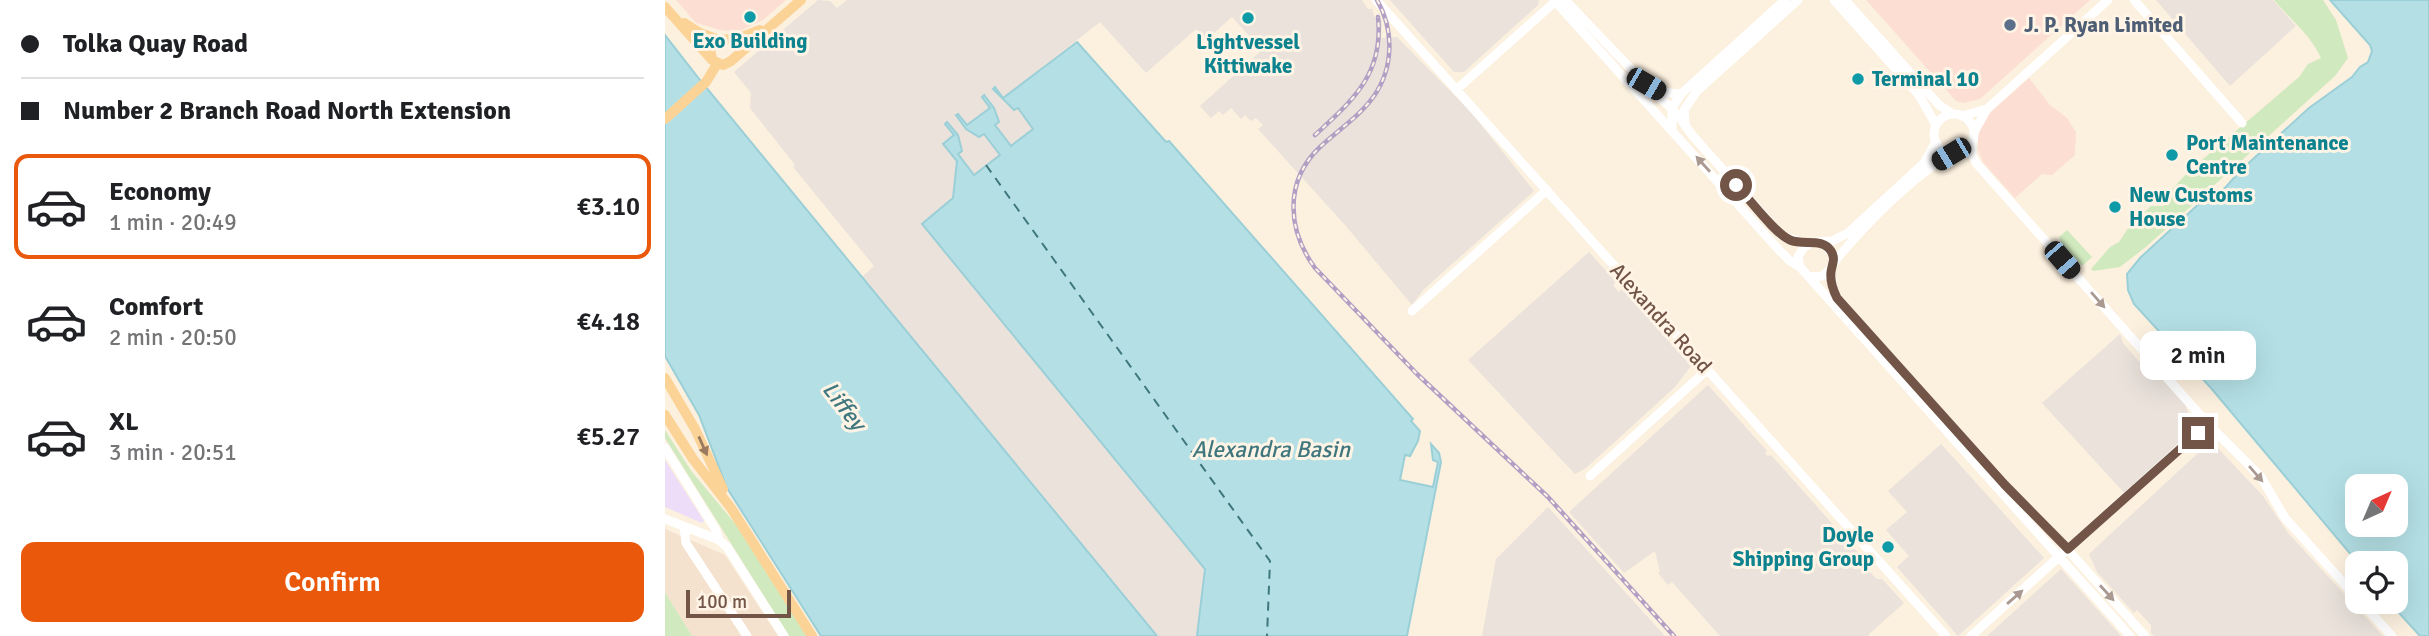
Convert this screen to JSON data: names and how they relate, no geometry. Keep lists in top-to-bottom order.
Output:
{
  "streets": {
    "street": ["Alexandra Road"]
  },
  "water": ["Liffey", "Alexandra Basin"],
  "places": [
    "Exo Building",
    "Lightvessel Kittiwake",
    "J. P. Ryan Limited",
    "Terminal 10",
    "Port Maintenance Centre",
    "New Customs House",
    "Doyle Shipping Group"
  ],
  "scale_bar": "100 m",
  "north": "top right",
  "page": {
    "banner": ["Tolka Quay Road", "Number 2 Branch Road North Extension"],
    "list": [
      {
        "name": "Economy",
        "note": "1 min · 20:49",
        "value": "€3.10"
      },
      {
        "name": "Comfort",
        "note": "2 min · 20:50",
        "value": "€4.18"
      },
      {
        "name": "XL",
        "note": "3 min · 20:51",
        "value": "€5.27"
      }
    ],
    "bubble": "2 min",
    "buttons": "Confirm",
    "scale": "100 m"
  }
}
